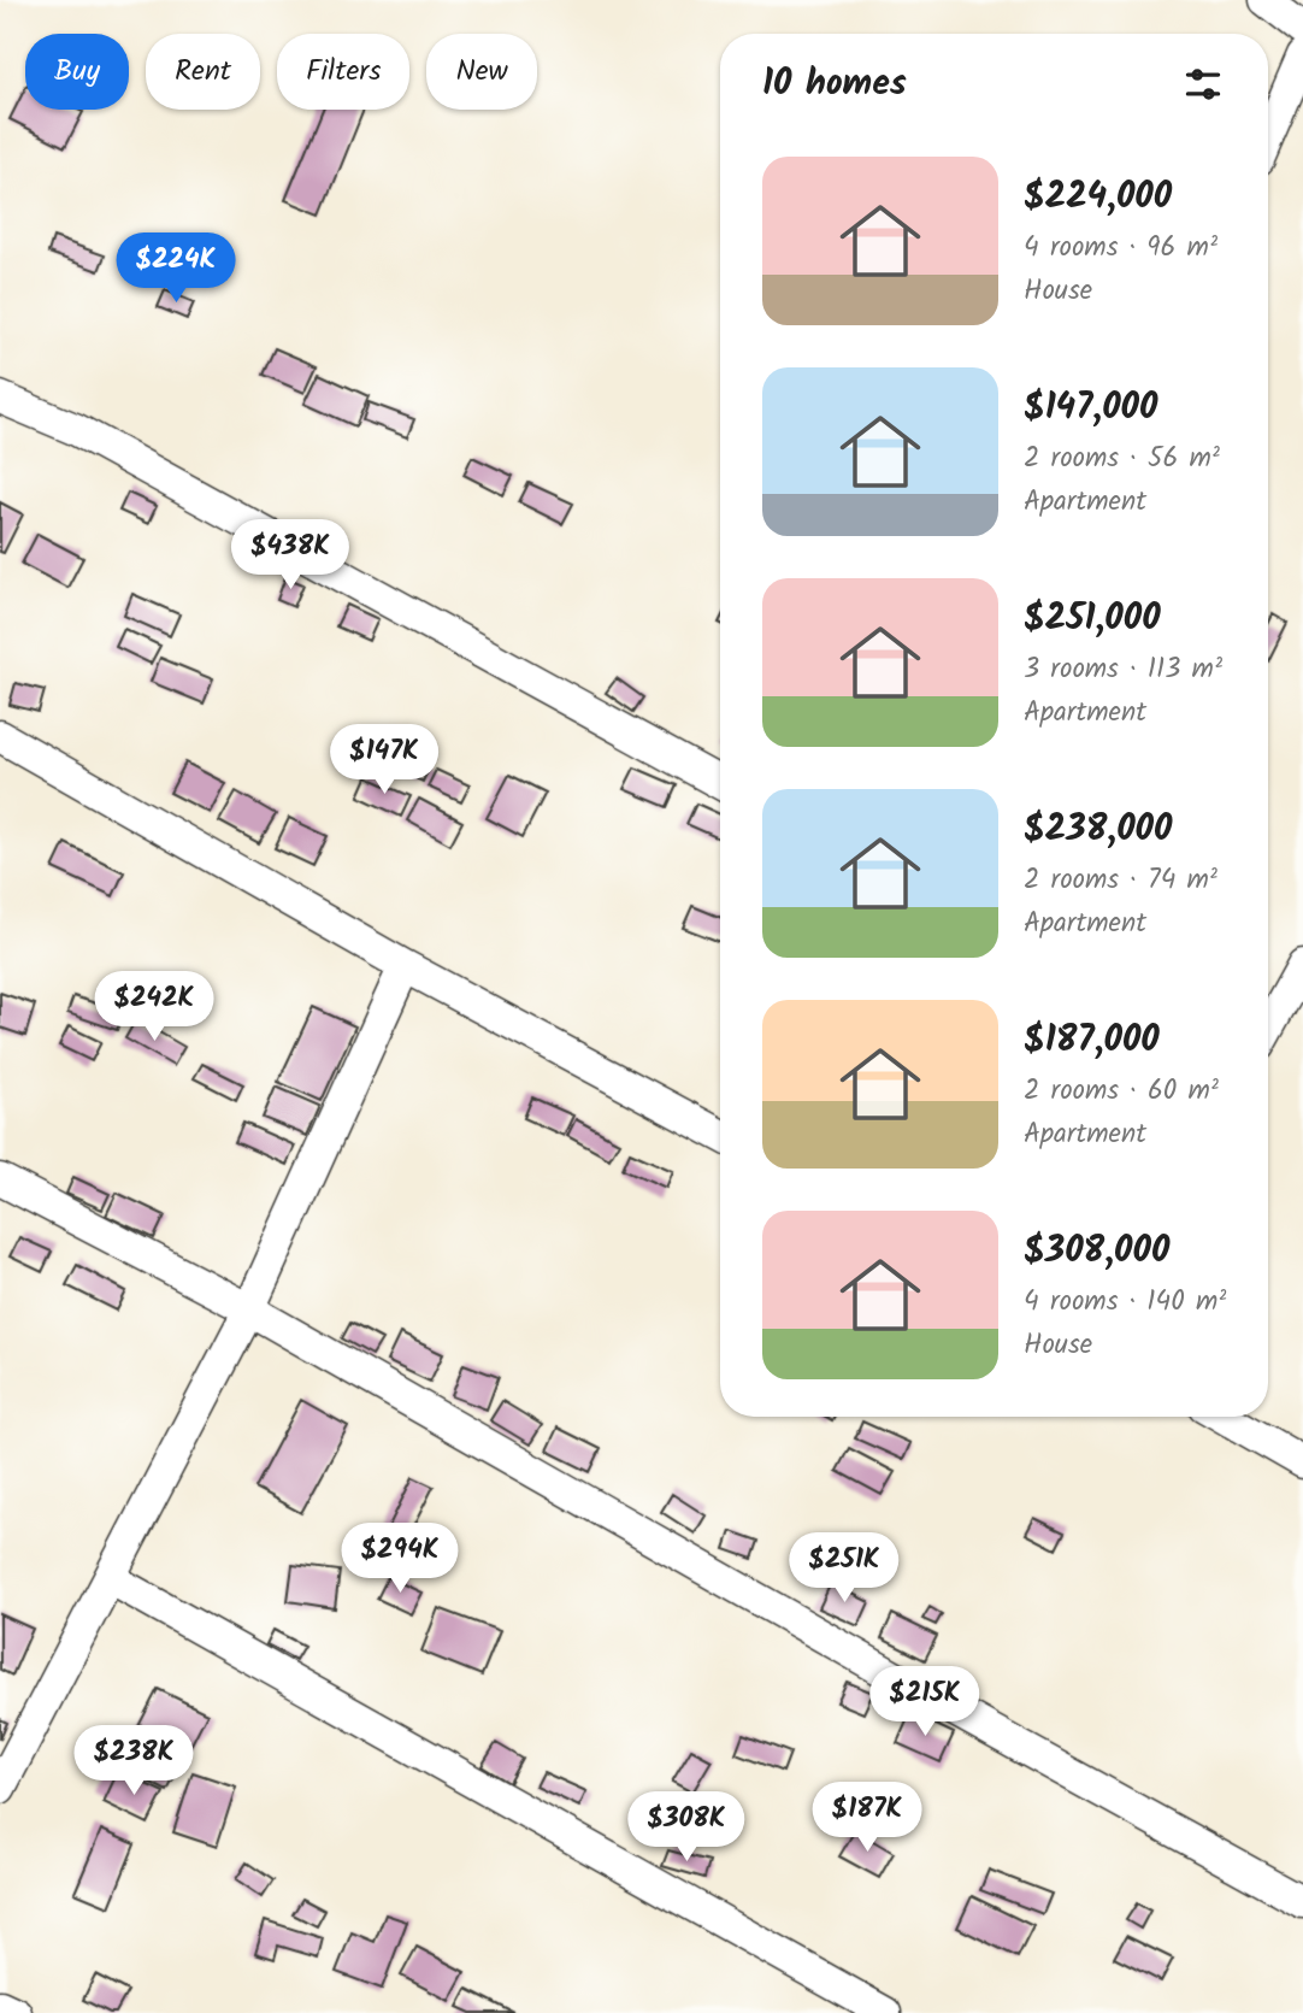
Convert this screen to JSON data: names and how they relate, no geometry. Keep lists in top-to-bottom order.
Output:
{
  "page": {
    "chip": [
      "Buy",
      "Rent",
      "Filters",
      "New"
    ],
    "heading": "10 homes",
    "list": [
      {
        "name": "$224,000",
        "note": "4 rooms · 96 m² · House"
      },
      {
        "name": "$147,000",
        "note": "2 rooms · 56 m² · Apartment"
      },
      {
        "name": "$251,000",
        "note": "3 rooms · 113 m² · Apartment"
      },
      {
        "name": "$238,000",
        "note": "2 rooms · 74 m² · Apartment"
      },
      {
        "name": "$187,000",
        "note": "2 rooms · 60 m² · Apartment"
      },
      {
        "name": "$308,000",
        "note": "4 rooms · 140 m² · House"
      }
    ],
    "price": [
      "$224K",
      "$438K",
      "$147K",
      "$242K",
      "$294K",
      "$251K",
      "$215K",
      "$238K",
      "$187K",
      "$308K"
    ]
  }
}
